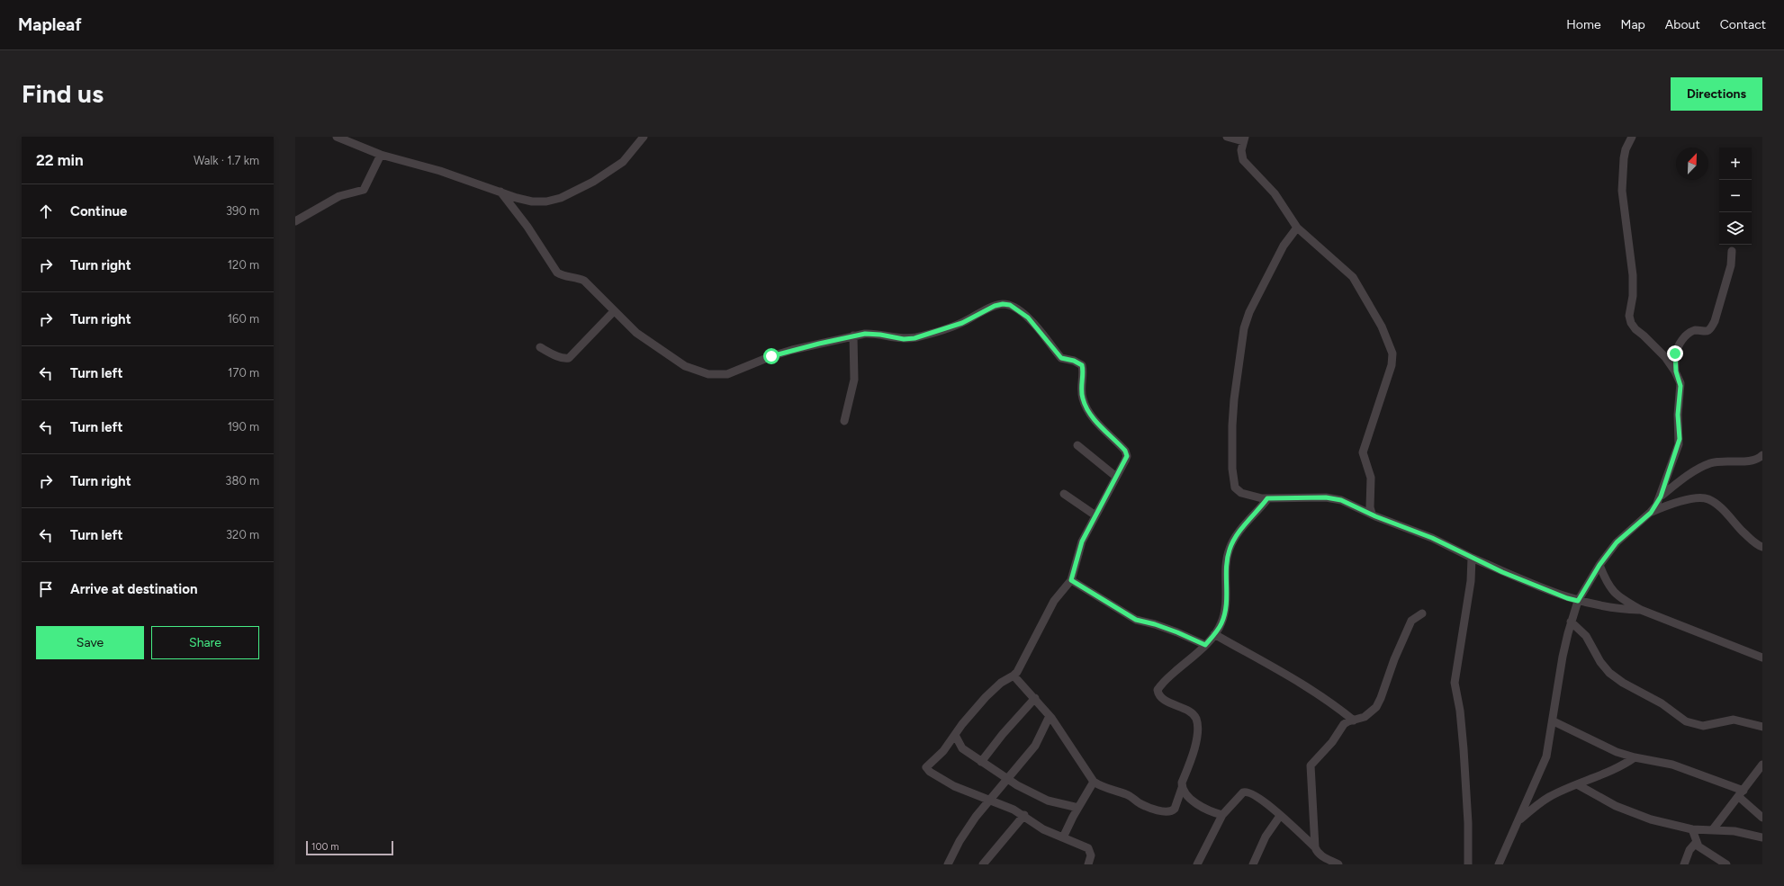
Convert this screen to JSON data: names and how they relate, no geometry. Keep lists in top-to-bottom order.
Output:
{
  "scale_bar": "100 m",
  "north": "top right",
  "page": {
    "header": "Mapleaf",
    "nav": [
      "Home",
      "Map",
      "About",
      "Contact"
    ],
    "buttons": [
      "Directions",
      ["Save", "Share"]
    ],
    "title": "Find us",
    "heading": ["22 min", "Walk · 1.7 km"],
    "map_buttons": ["+", "−"],
    "list": [
      ["Continue", "390 m"],
      ["Turn right", "120 m"],
      ["Turn right", "160 m"],
      ["Turn left", "170 m"],
      ["Turn left", "190 m"],
      ["Turn right", "380 m"],
      ["Turn left", "320 m"],
      "Arrive at destination"
    ],
    "scale": "100 m"
  }
}
